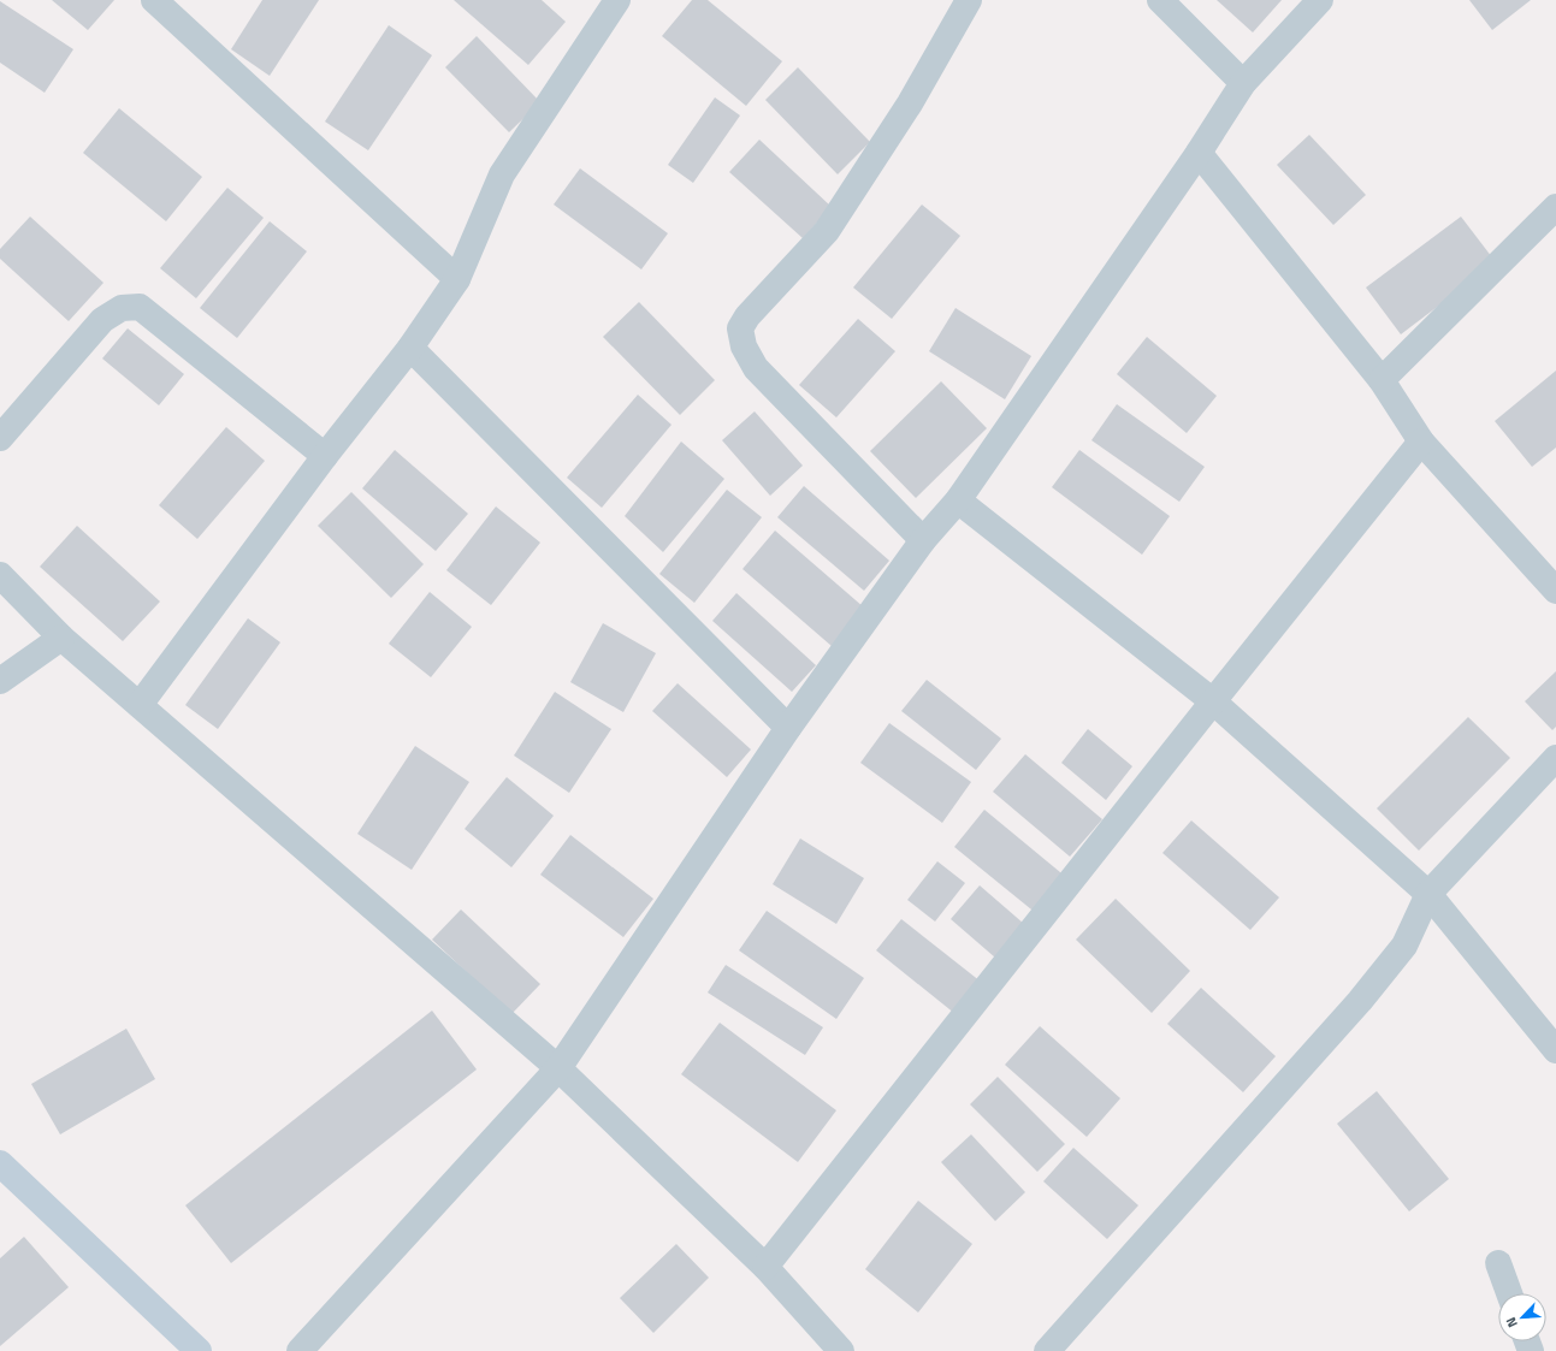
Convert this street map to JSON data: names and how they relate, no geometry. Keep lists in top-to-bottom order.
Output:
{
  "north": "bottom left"
}
